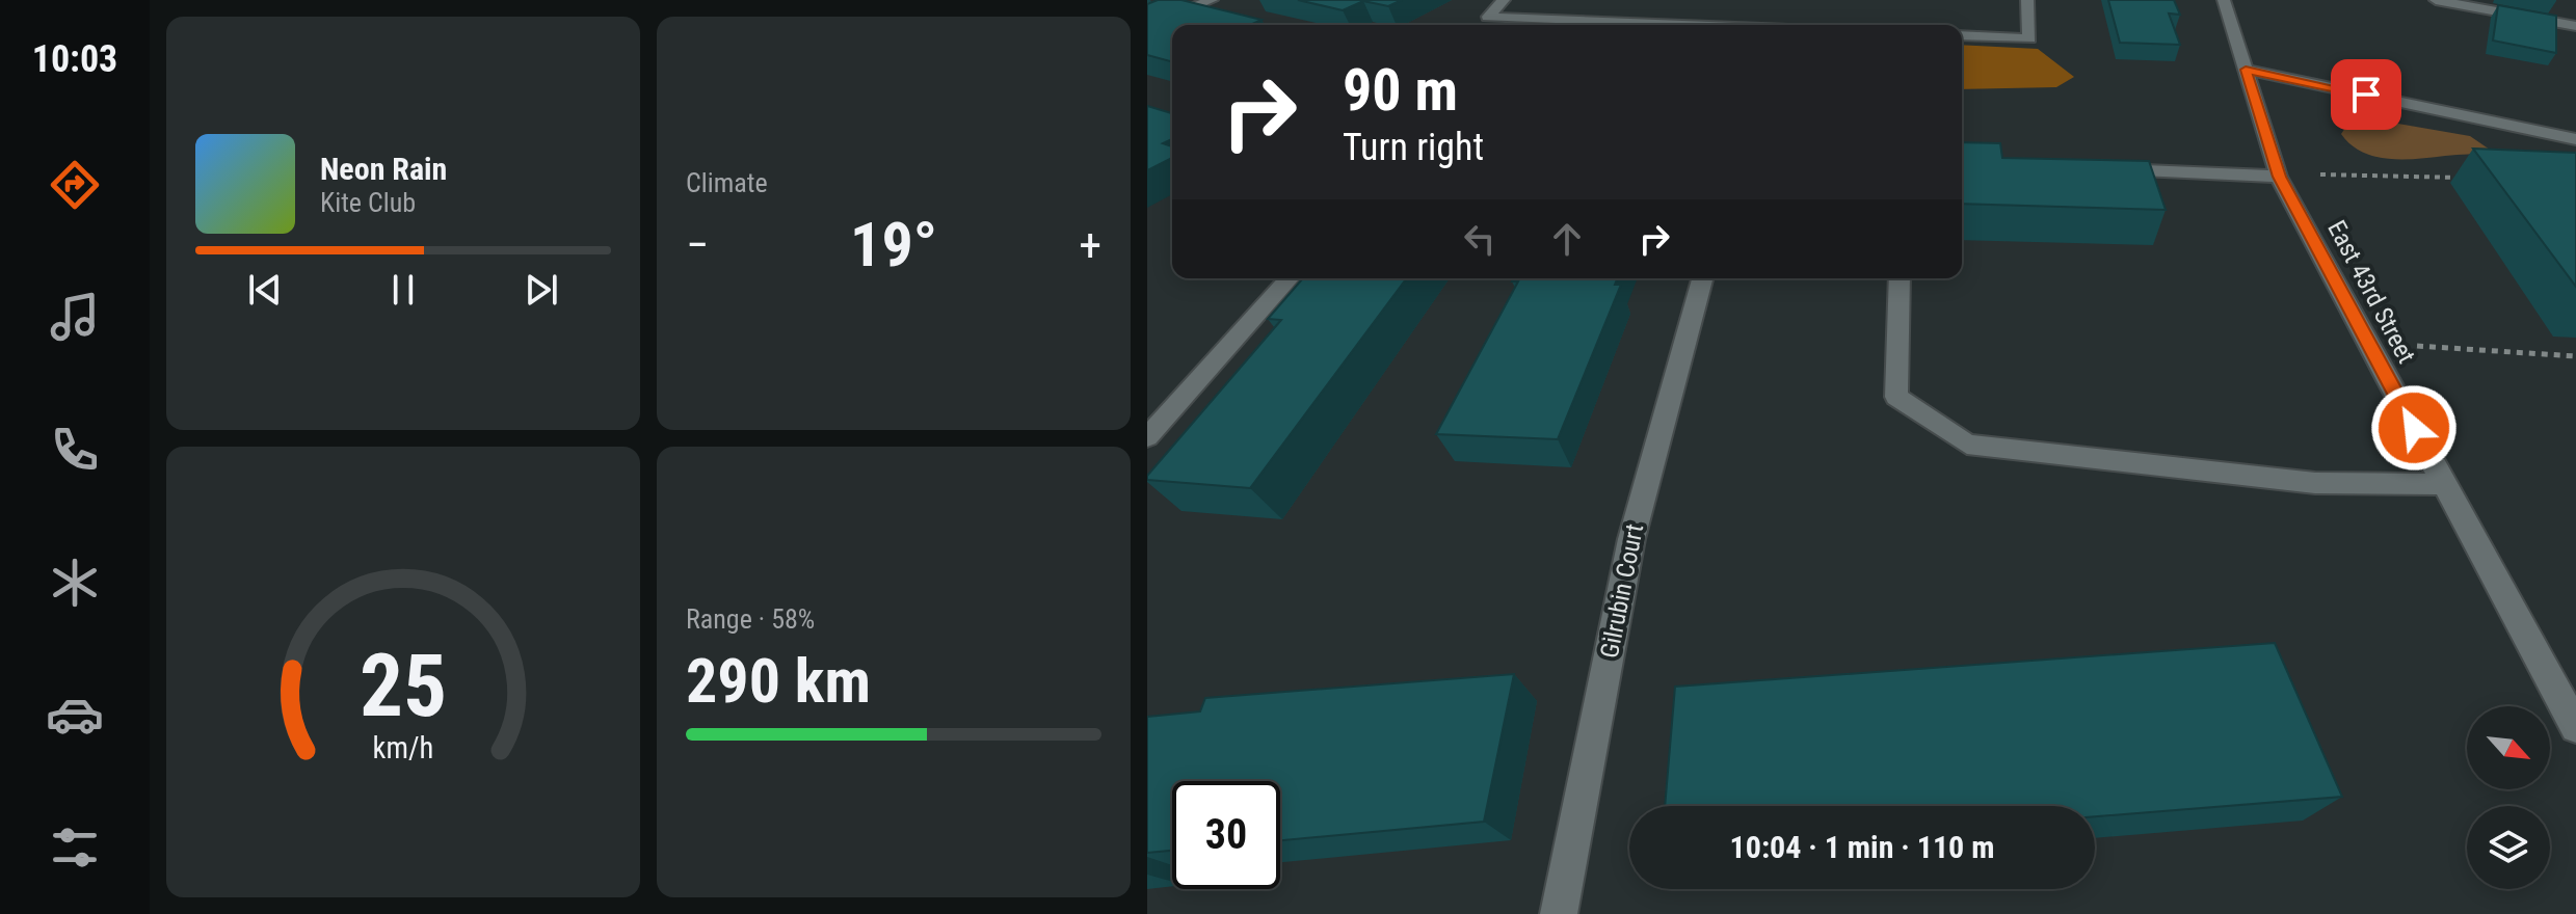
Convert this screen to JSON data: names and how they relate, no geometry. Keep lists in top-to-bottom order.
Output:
{
  "streets": {
    "street": ["East 43rd Street", "Gilrubin Court"]
  },
  "north": "bottom right",
  "page": {
    "tabs": "10:03",
    "tile": [
      "Climate",
      ["Range · 58%", "290 km"]
    ],
    "turn": ["90 m", "Turn right"],
    "song": ["Neon Rain", "Kite Club"],
    "heat": ["−", "19°", "+"],
    "limit": "30",
    "trip": "10:04 · 1 min · 110 m",
    "gauge": ["25", "km/h"]
  }
}
